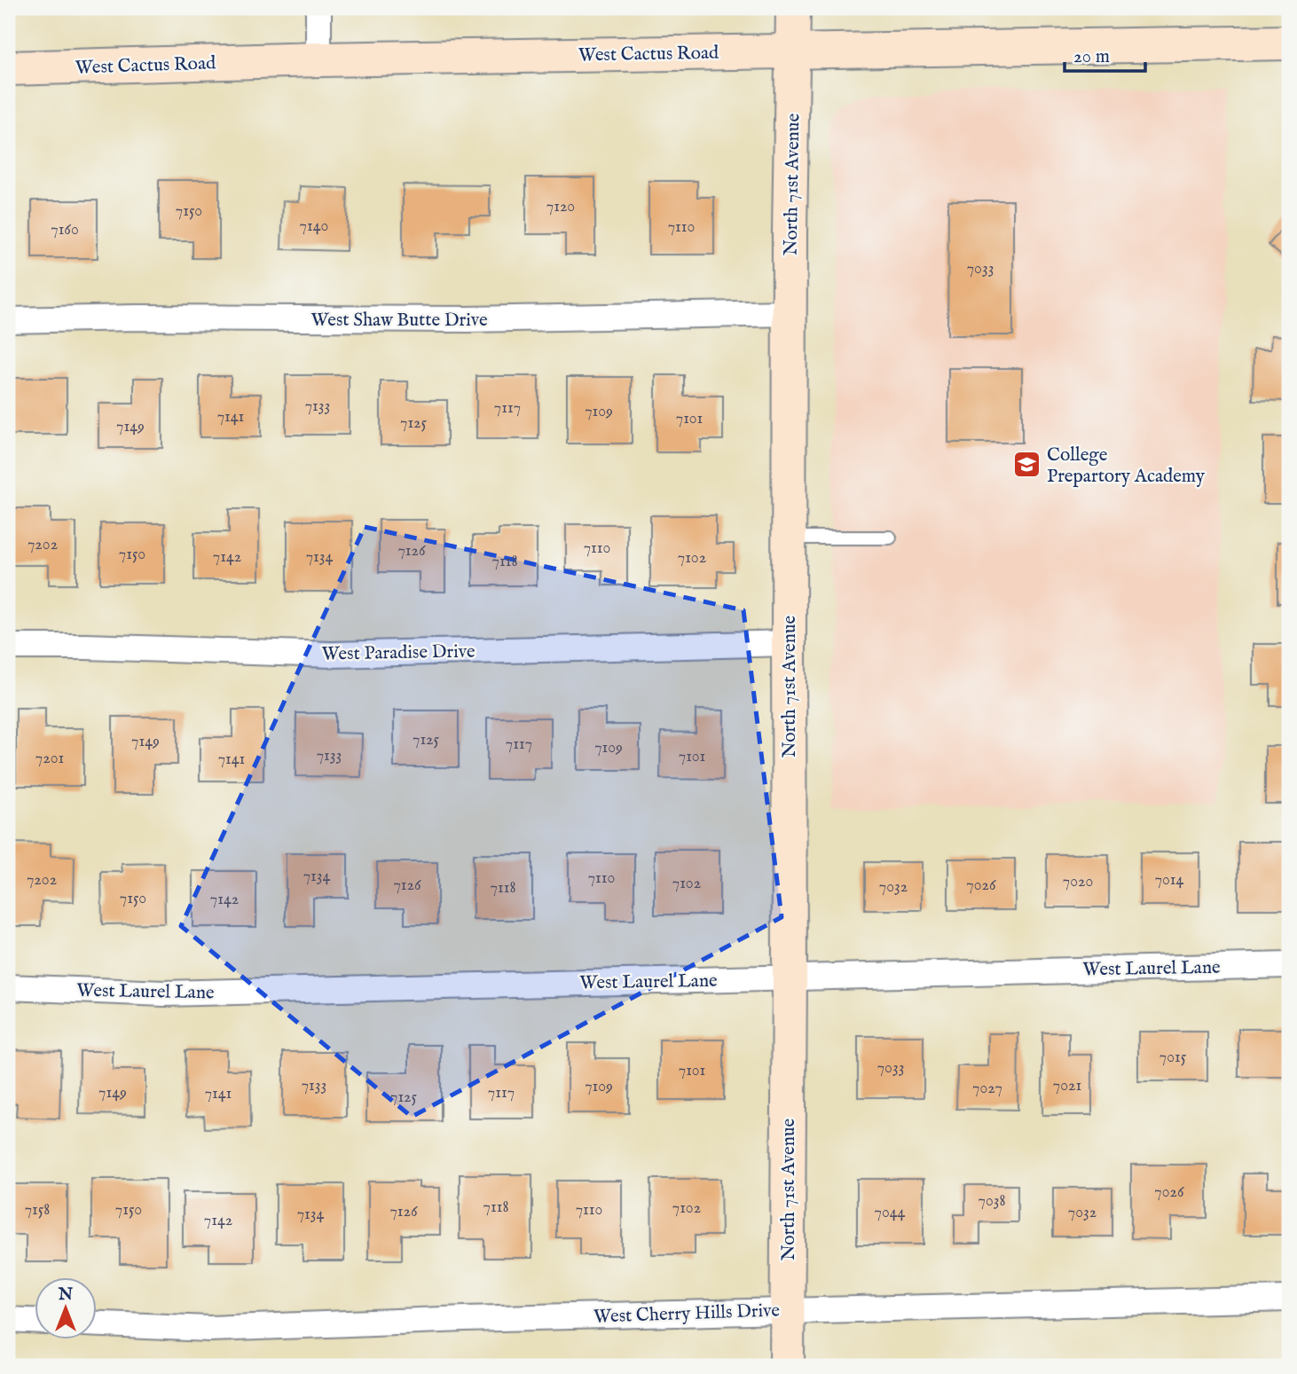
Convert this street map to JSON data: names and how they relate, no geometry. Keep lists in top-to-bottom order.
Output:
{
  "streets": {
    "street": [
      "West Cactus Road",
      "North 71st Avenue",
      "West Shaw Butte Drive",
      "West Paradise Drive",
      "West Laurel Lane",
      "West Cherry Hills Drive"
    ]
  },
  "crossings": [
    ["West Cactus Road", "North 71st Avenue"],
    ["North 71st Avenue", "West Shaw Butte Drive"],
    ["North 71st Avenue", "West Paradise Drive"],
    ["North 71st Avenue", "West Laurel Lane"],
    ["North 71st Avenue", "West Cherry Hills Drive"]
  ],
  "places": {
    "school or university": ["College Prepartory Academy"]
  },
  "house_numbers": [
    "7120",
    "7150",
    "7140",
    "7110",
    "7160",
    "7033",
    "7133",
    "7117",
    "7109",
    "7141",
    "7101",
    "7125",
    "7149",
    "7202",
    "7110",
    "7126",
    "7150",
    "7142",
    "7134",
    "7102",
    "7118",
    "7125",
    "7149",
    "7117",
    "7109",
    "7133",
    "7101",
    "7201",
    "7141",
    "7134",
    "7110",
    "7202",
    "7014",
    "7020",
    "7102",
    "7126",
    "7026",
    "7032",
    "7118",
    "7150",
    "7142",
    "7015",
    "7033",
    "7101",
    "7133",
    "7021",
    "7109",
    "7027",
    "7149",
    "7117",
    "7141",
    "7125",
    "7026",
    "7038",
    "7118",
    "7102",
    "7158",
    "7150",
    "7110",
    "7126",
    "7044",
    "7032",
    "7134",
    "7142"
  ],
  "scale_bar": "20 m",
  "north": "top"
}
